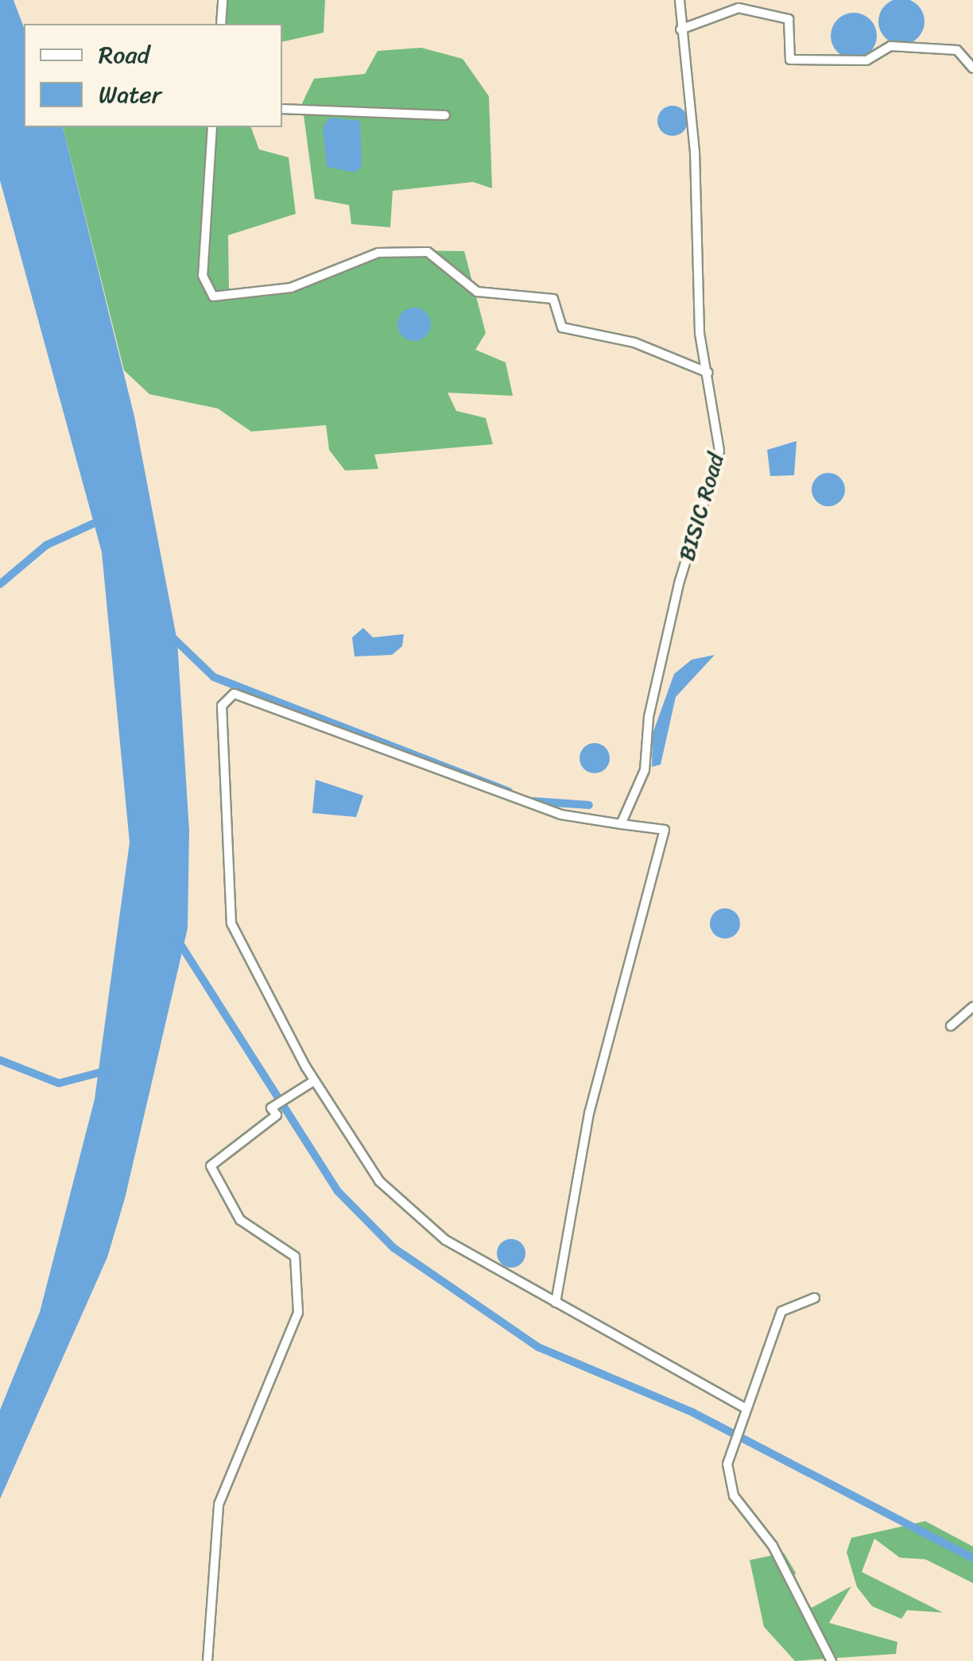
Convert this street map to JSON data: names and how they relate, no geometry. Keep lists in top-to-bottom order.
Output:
{
  "streets": {
    "street": ["BISIC Road"]
  },
  "legend": ["Road", "Water"]
}
